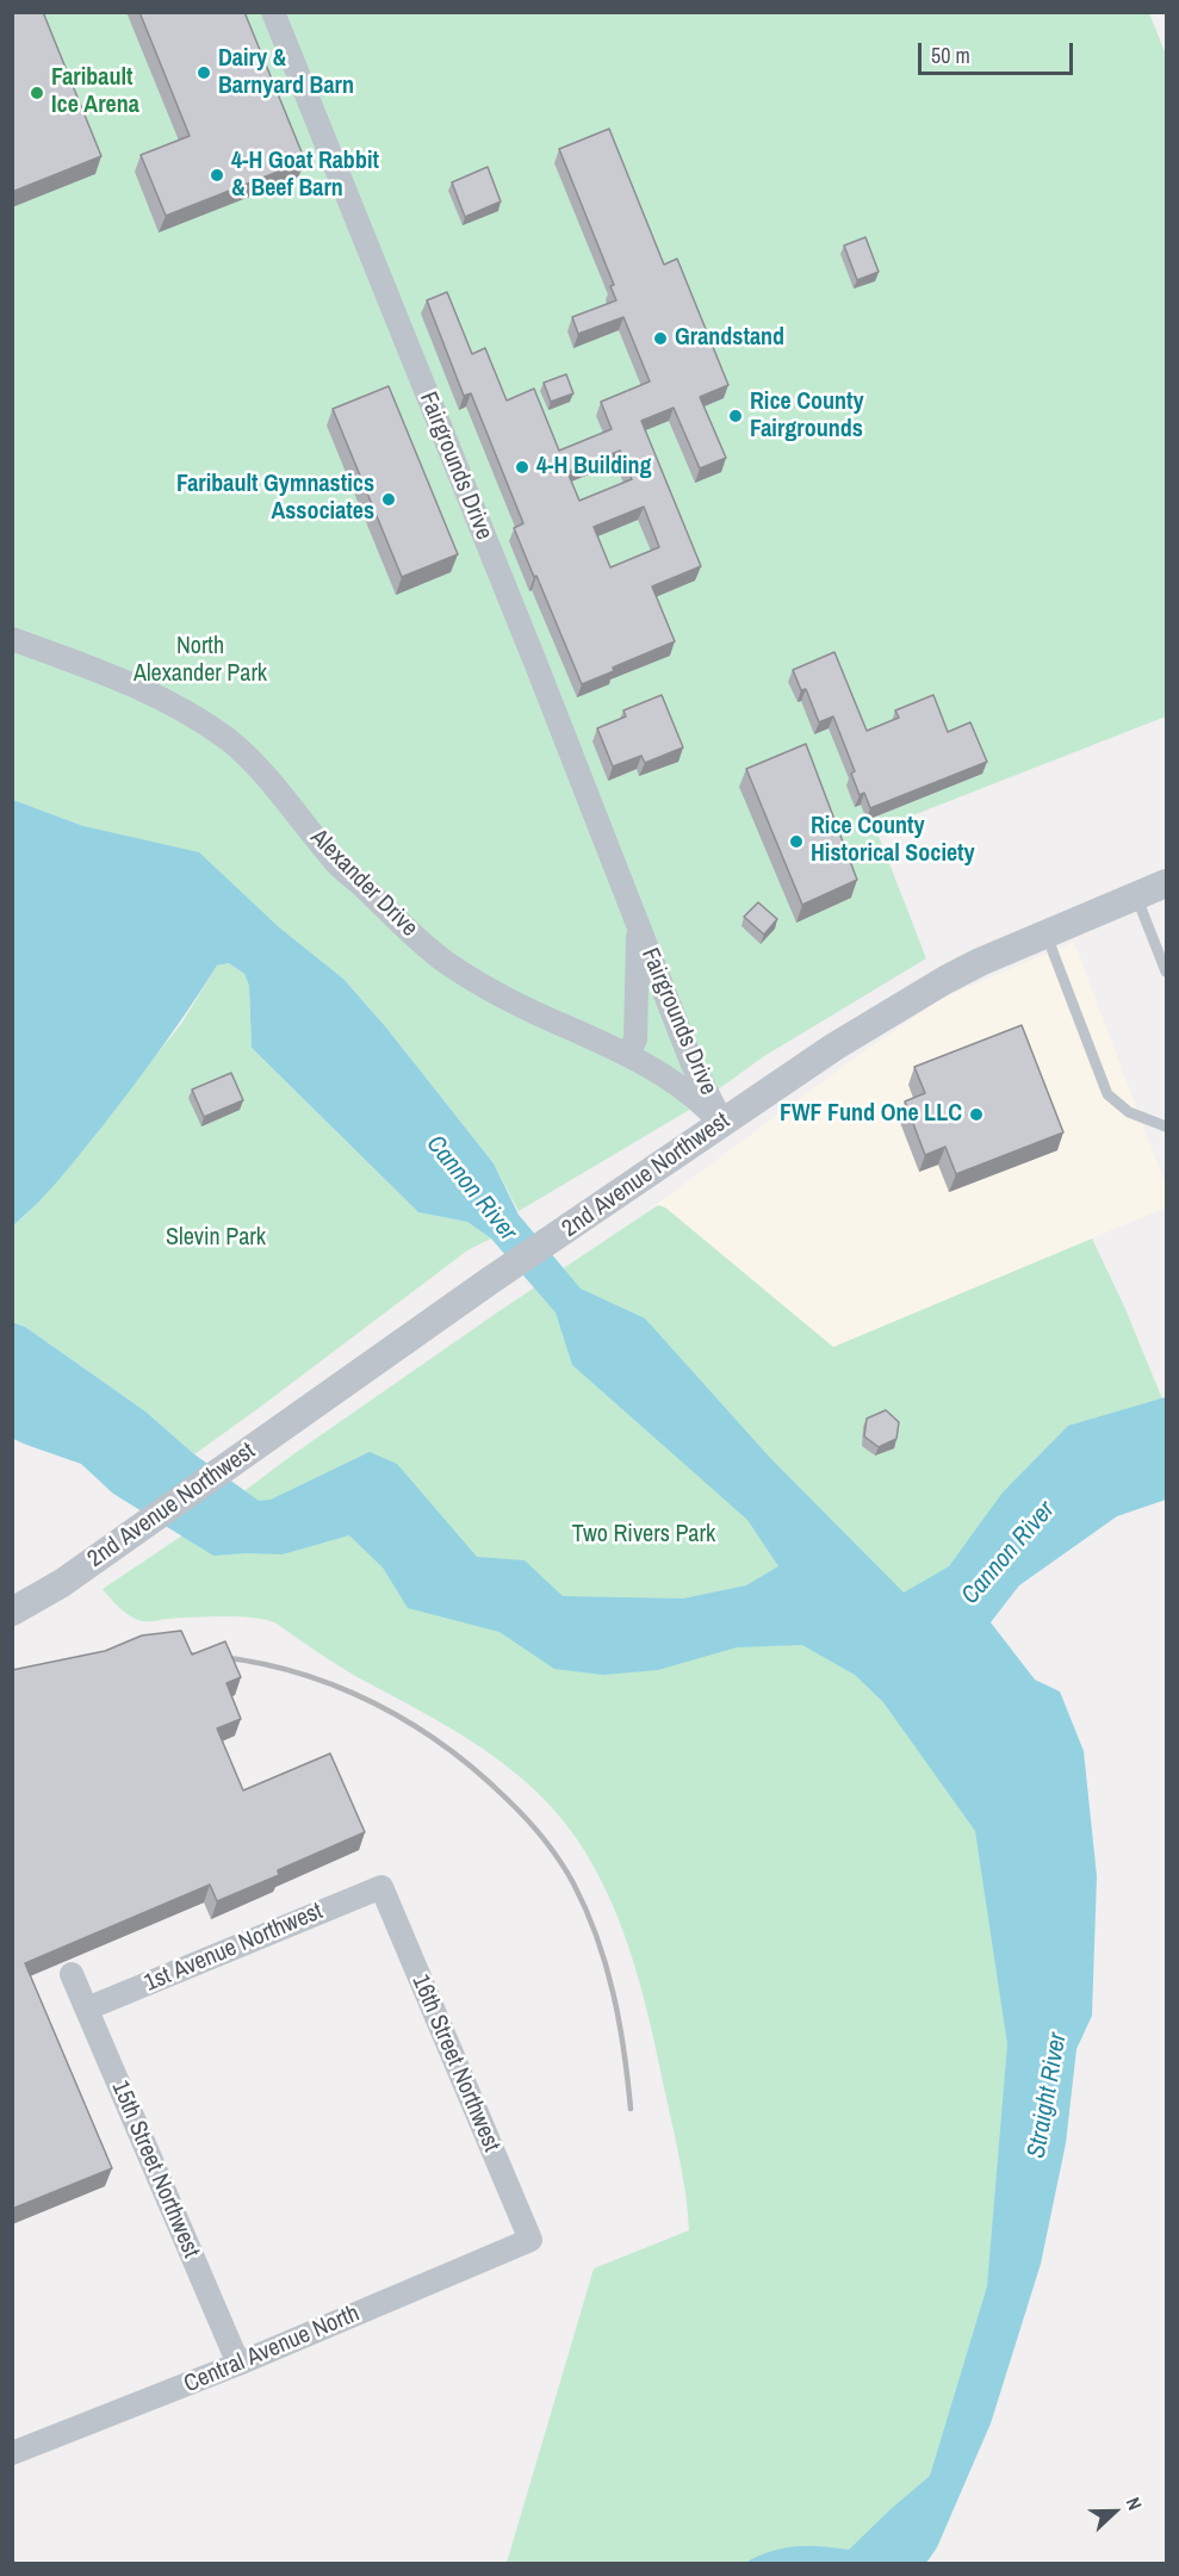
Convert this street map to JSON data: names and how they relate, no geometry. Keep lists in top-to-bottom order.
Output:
{
  "streets": {
    "street": [
      "Fairgrounds Drive",
      "Alexander Drive",
      "2nd Avenue Northwest",
      "1st Avenue Northwest",
      "16th Street Northwest",
      "15th Street Northwest",
      "Central Avenue North"
    ]
  },
  "crossings": [
    ["Fairgrounds Drive", "Alexander Drive"],
    ["Fairgrounds Drive", "2nd Avenue Northwest"],
    ["Alexander Drive", "2nd Avenue Northwest"],
    ["1st Avenue Northwest", "16th Street Northwest"],
    ["1st Avenue Northwest", "15th Street Northwest"],
    ["16th Street Northwest", "Central Avenue North"],
    ["15th Street Northwest", "Central Avenue North"]
  ],
  "water": ["Cannon River", "Straight River"],
  "parks": ["North Alexander Park", "Slevin Park", "Two Rivers Park"],
  "places": [
    "Dairy & Barnyard Barn",
    "Faribault Ice Arena",
    "4-H Goat Rabbit & Beef Barn",
    "Grandstand",
    "Rice County Fairgrounds",
    "4-H Building",
    "Faribault Gymnastics Associates",
    "Rice County Historical Society",
    "FWF Fund One LLC"
  ],
  "scale_bar": "50 m",
  "north": "right"
}
